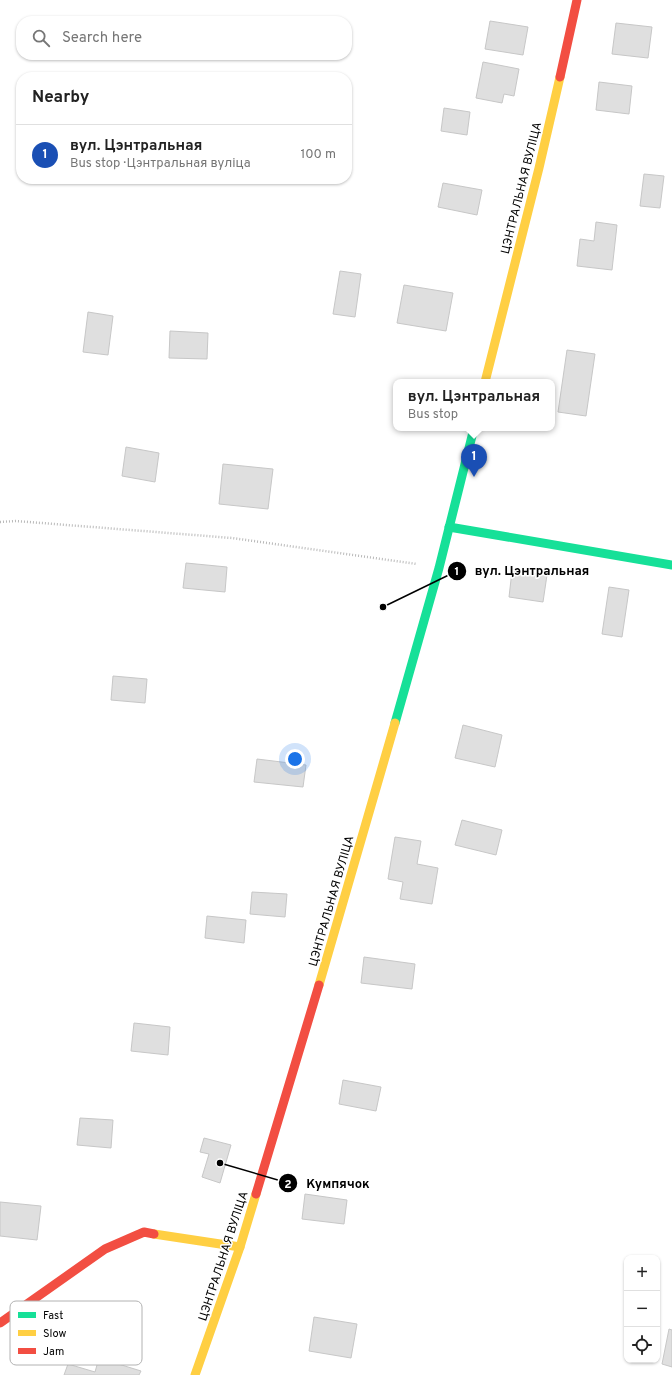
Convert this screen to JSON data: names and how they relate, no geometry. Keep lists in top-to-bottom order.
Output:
{
  "streets": {
    "street": ["ЦЭНТРАЛЬНАЯ ВУЛІЦА"]
  },
  "places": ["вул. Цэнтральная", "Кумпячок"],
  "legend": ["Fast", "Slow", "Jam"],
  "page": {
    "search": "Search here",
    "heading": "Nearby",
    "list": [
      {
        "mark": "1",
        "name": "вул. Цэнтральная",
        "note": "Bus stop · Цэнтральная вуліца",
        "value": "100 m"
      }
    ],
    "popup": ["вул. Цэнтральная", "Bus stop"],
    "pins": "1",
    "map_buttons": ["+", "−"]
  }
}
